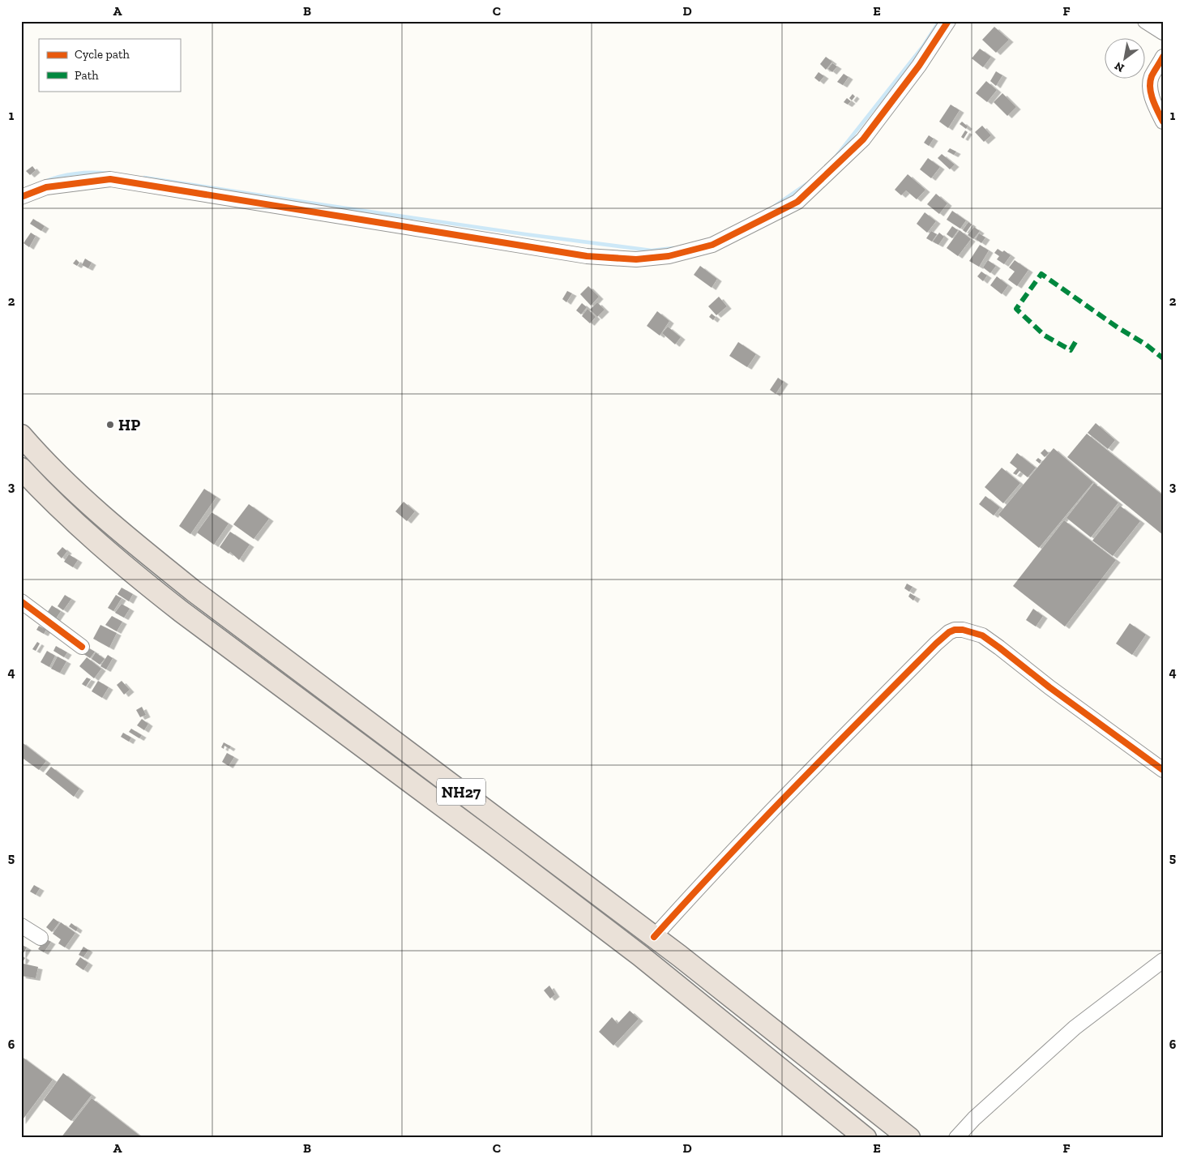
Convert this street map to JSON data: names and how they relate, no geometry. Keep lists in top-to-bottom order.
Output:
{
  "streets": {
    "highway": ["NH27"]
  },
  "places": ["HP"],
  "legend": ["Cycle path", "Path"],
  "north": "bottom left",
  "grid": {
    "columns": [
      "A",
      "B",
      "C",
      "D",
      "E",
      "F"
    ],
    "rows": [
      "1",
      "2",
      "3",
      "4",
      "5",
      "6"
    ]
  }
}
